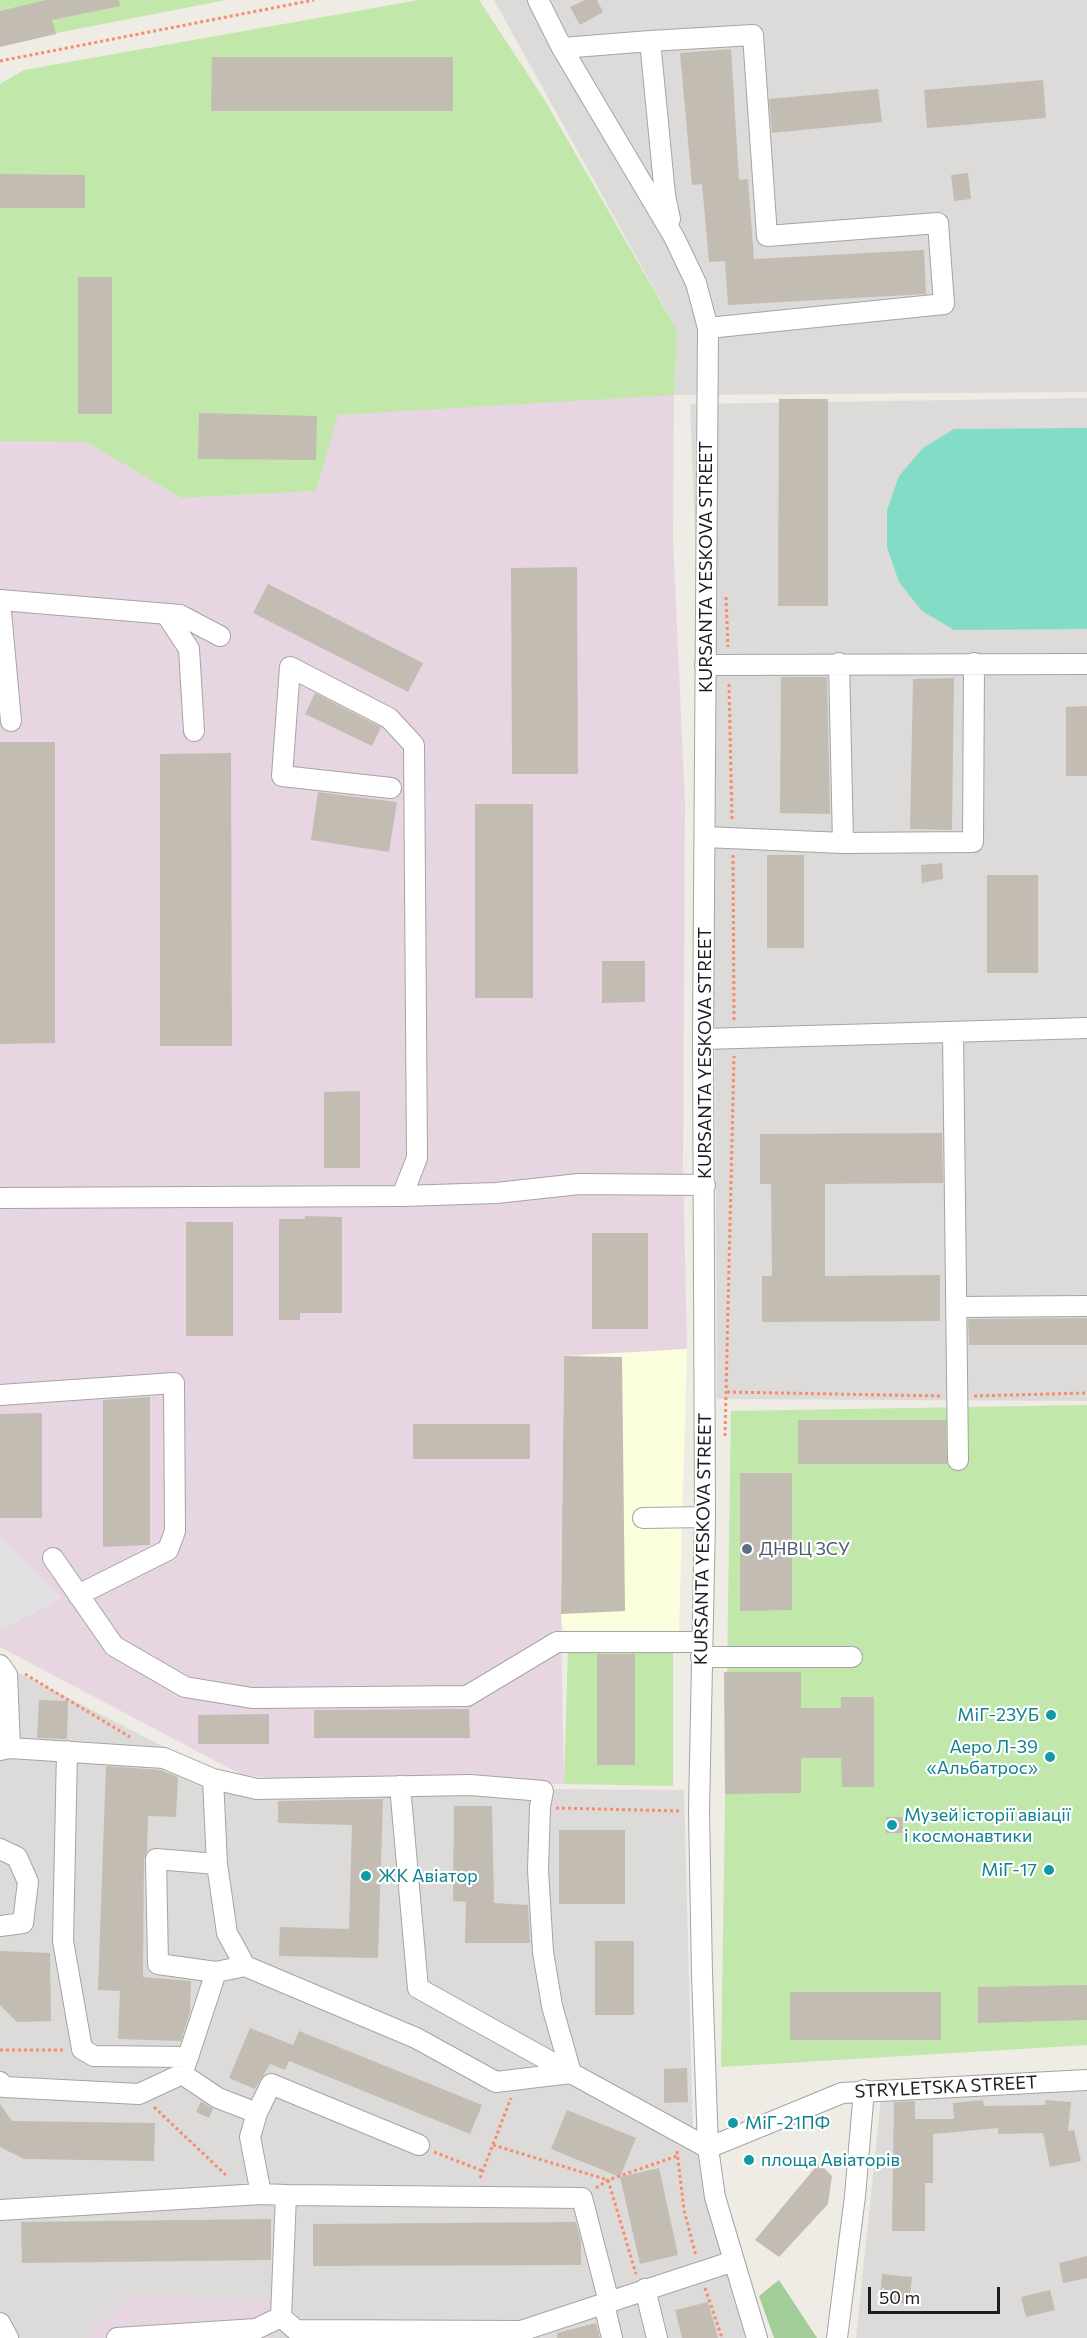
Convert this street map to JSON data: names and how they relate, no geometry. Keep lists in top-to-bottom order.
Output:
{
  "streets": {
    "street": ["KURSANTA YESKOVA STREET", "STRYLETSKA STREET"]
  },
  "crossings": [
    ["KURSANTA YESKOVA STREET", "STRYLETSKA STREET"]
  ],
  "places": [
    "ДНВЦ ЗСУ",
    "МіГ-23УБ",
    "Аеро Л-39 «Альбатрос»",
    "Музей історії авіації і космонавтики",
    "МіГ-17",
    "ЖК Авіатор",
    "МіГ-21ПФ",
    "площа Авіаторів"
  ],
  "scale_bar": "50 m"
}
